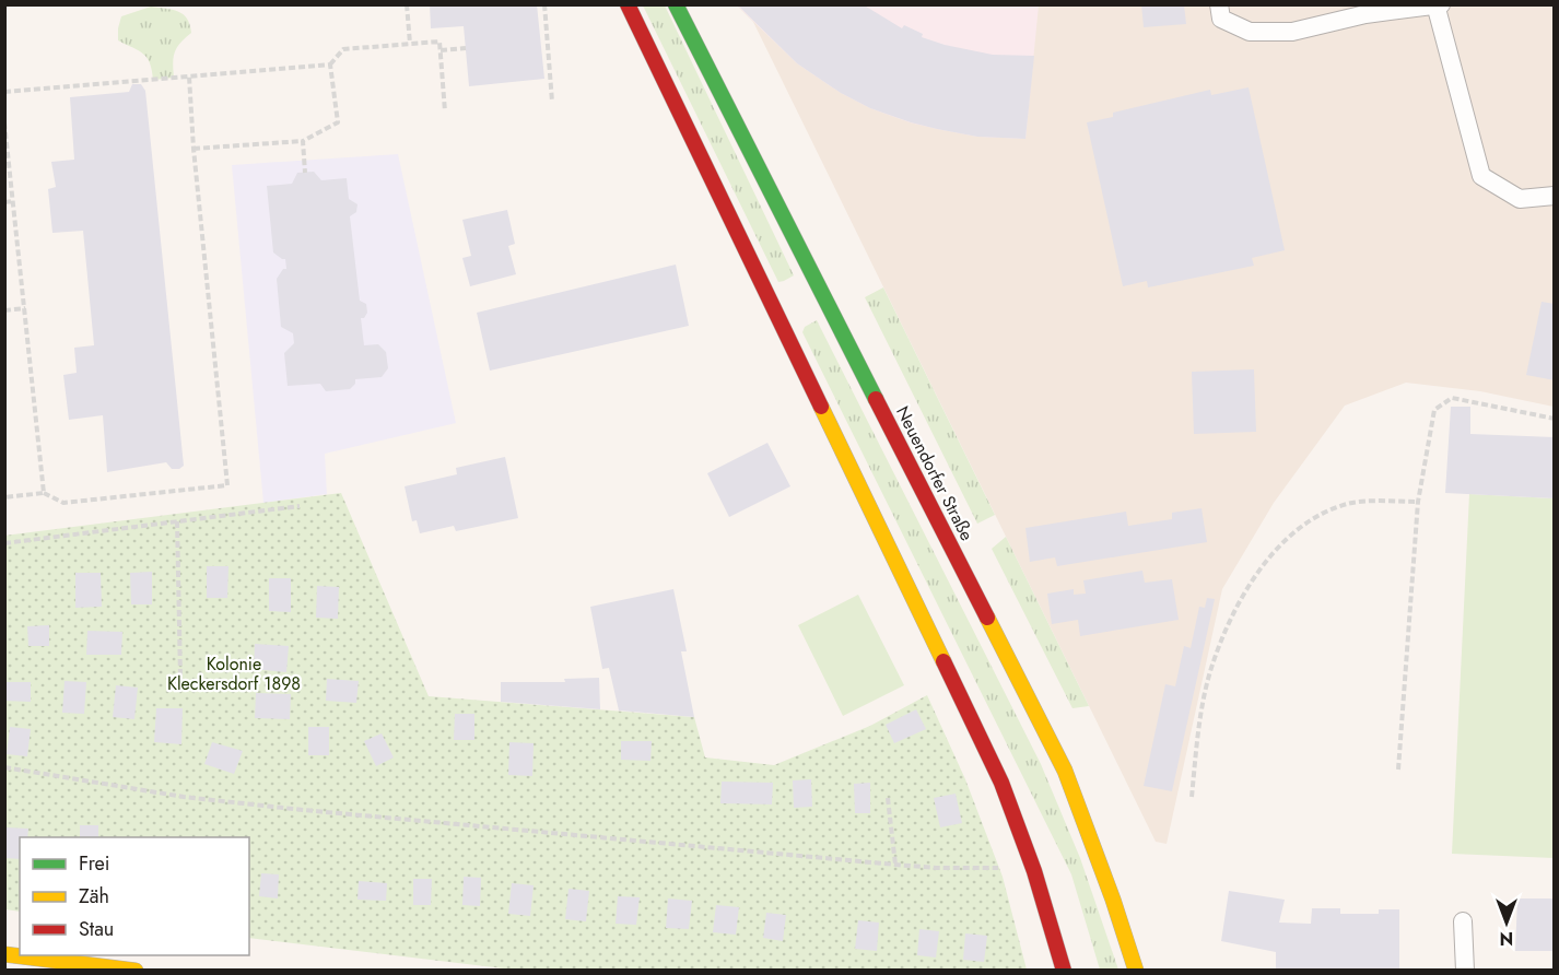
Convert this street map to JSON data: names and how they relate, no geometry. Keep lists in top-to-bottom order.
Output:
{
  "streets": {
    "main road": ["Neuendorfer Straße"]
  },
  "parks": ["Kolonie Kleckersdorf 1898"],
  "legend": ["Frei", "Zäh", "Stau"],
  "north": "bottom"
}
